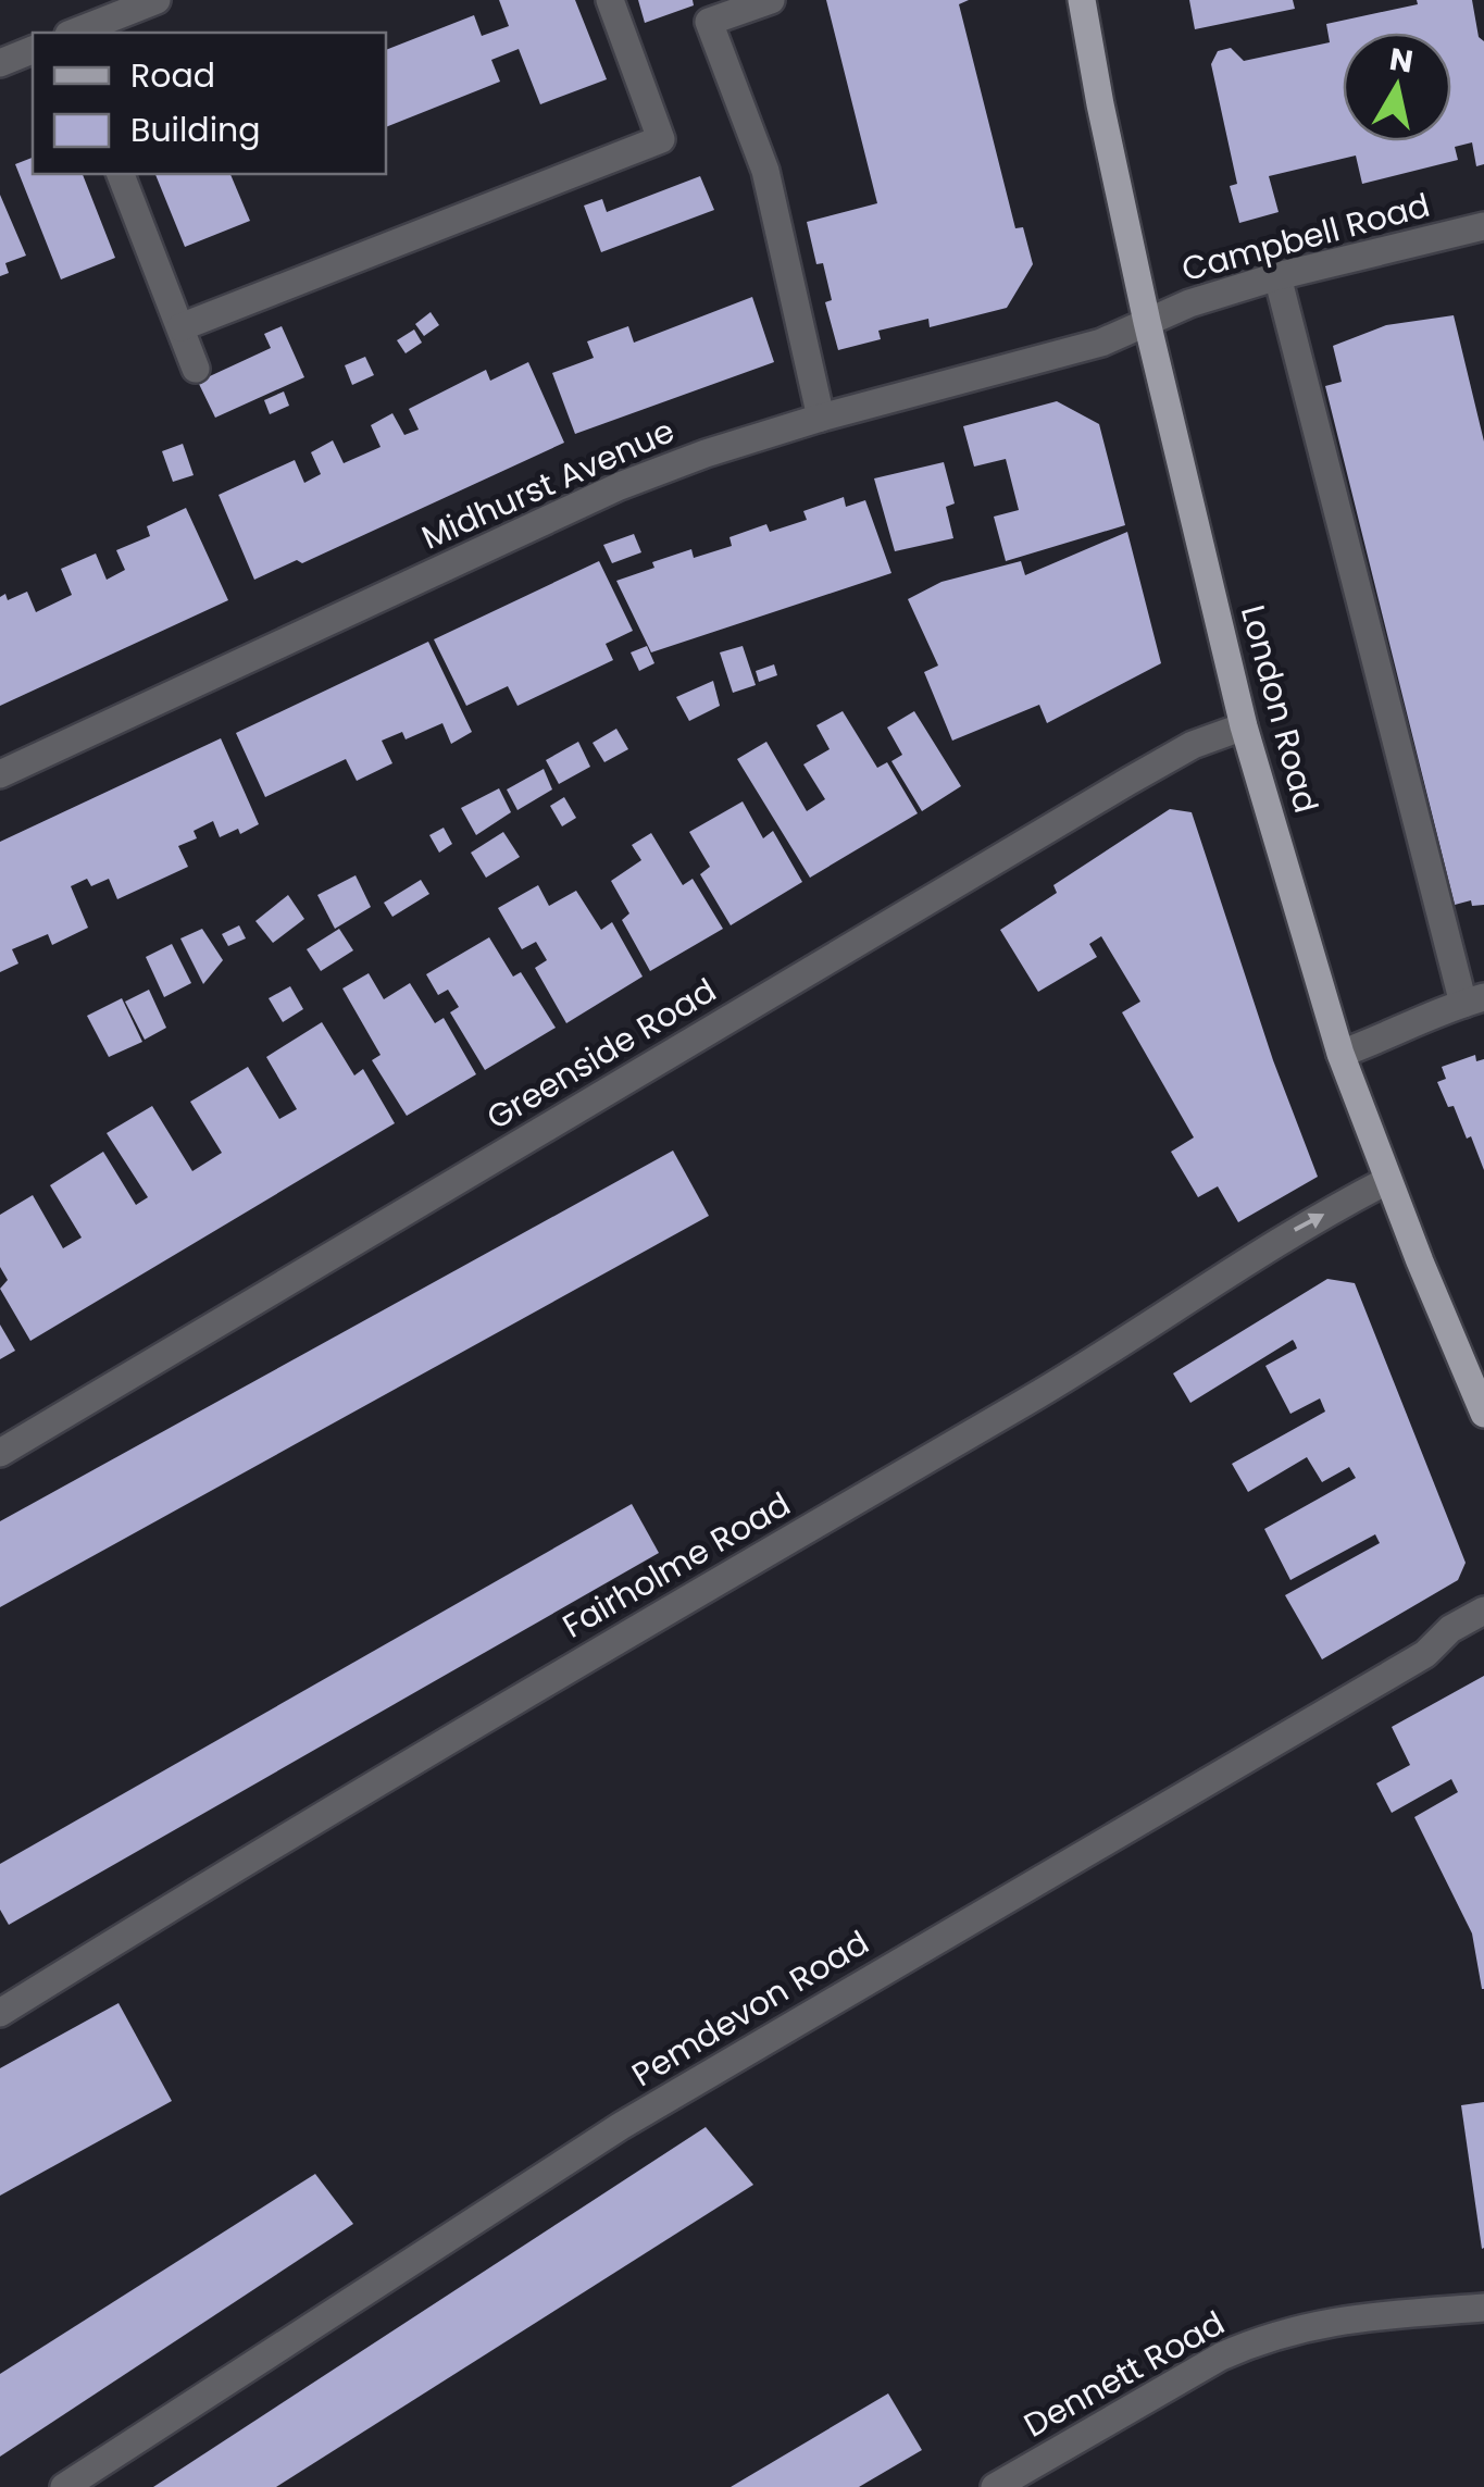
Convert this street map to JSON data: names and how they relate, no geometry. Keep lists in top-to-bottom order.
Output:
{
  "streets": {
    "main road": ["London Road"],
    "street": [
      "Campbell Road",
      "Midhurst Avenue",
      "Greenside Road",
      "Fairholme Road",
      "Pemdevon Road",
      "Dennett Road"
    ]
  },
  "crossings": [
    ["Campbell Road", "Midhurst Avenue"],
    ["Campbell Road", "London Road"],
    ["Midhurst Avenue", "London Road"],
    ["London Road", "Greenside Road"],
    ["London Road", "Fairholme Road"]
  ],
  "one_way": ["Fairholme Road"],
  "legend": ["Road", "Building"],
  "north": "top"
}
